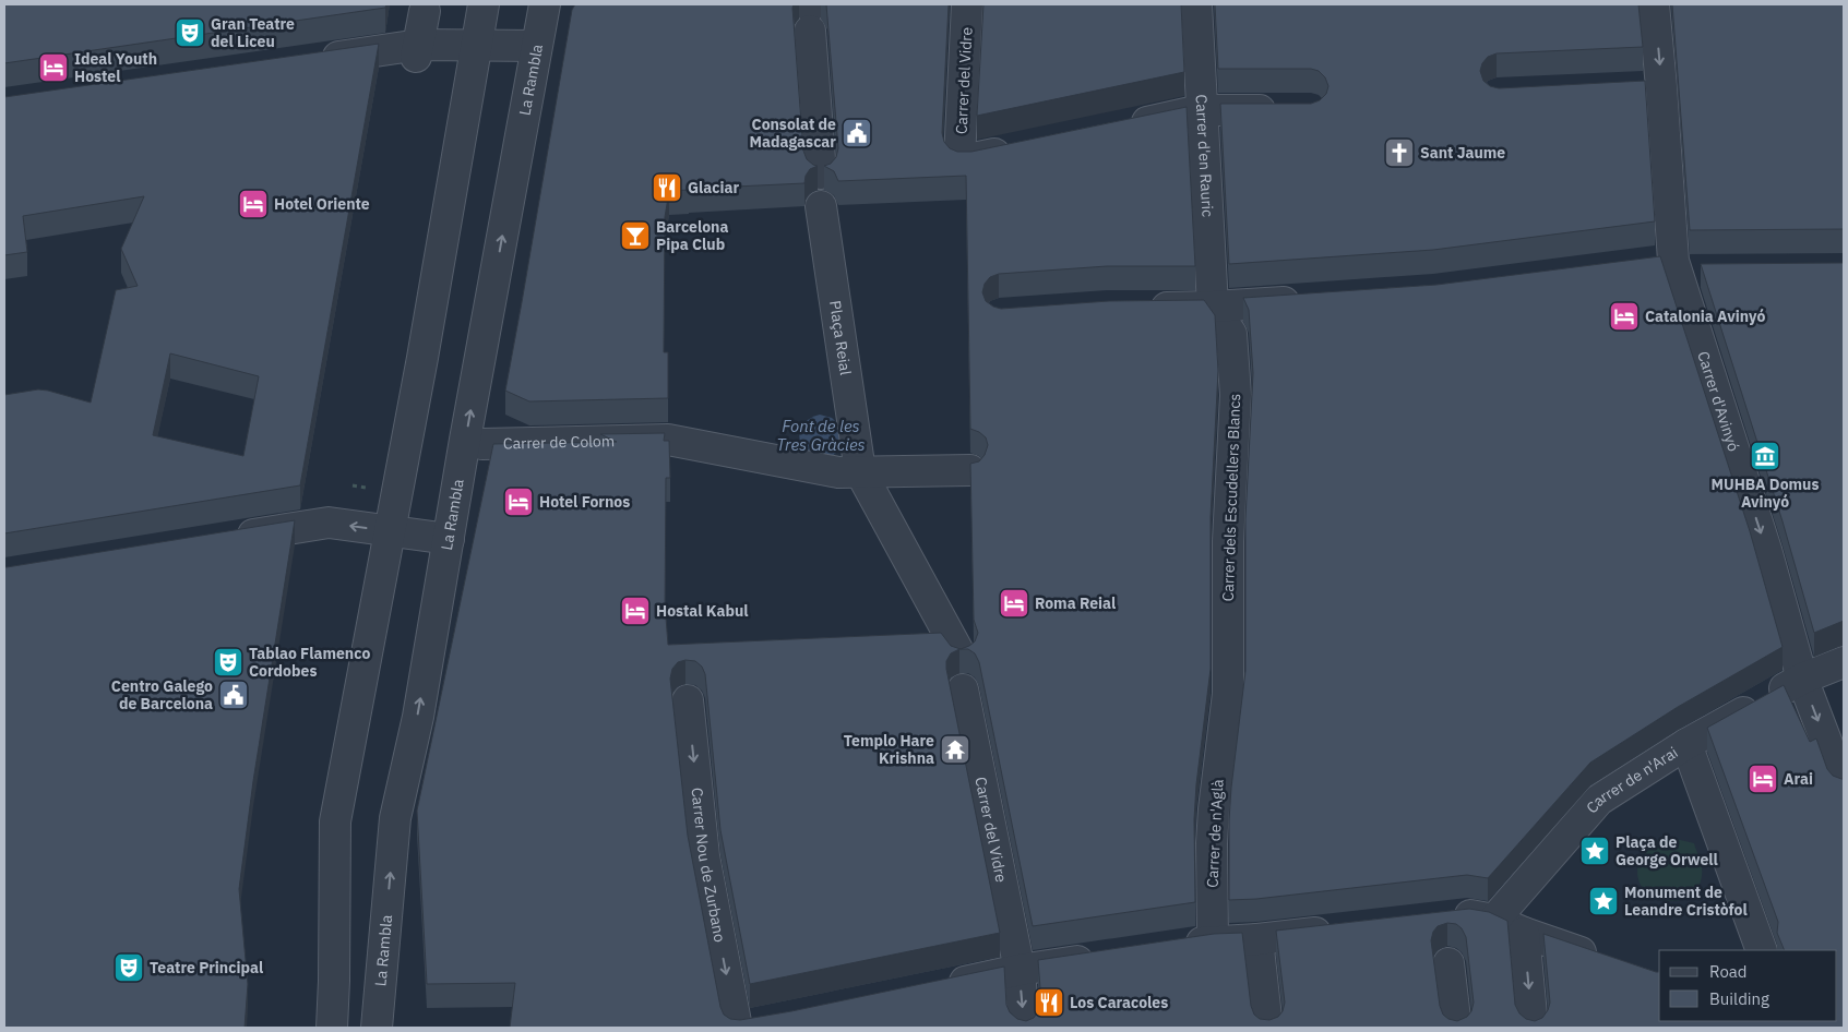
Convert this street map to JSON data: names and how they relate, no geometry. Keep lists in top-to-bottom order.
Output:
{
  "streets": {
    "street": [
      "La Rambla",
      "Carrer del Vidre",
      "Carrer d'en Rauric",
      "Plaça Reial",
      "Carrer d'Avinyó",
      "Carrer de Colom",
      "Carrer dels Escudellers Blancs",
      "Carrer de n'Arai",
      "Carrer de n'Aglà",
      "Carrer Nou de Zurbano"
    ]
  },
  "crossings": [
    ["Carrer d'en Rauric", "Carrer dels Escudellers Blancs"],
    ["Plaça Reial", "Carrer de Colom"],
    ["Carrer d'Avinyó", "Carrer de n'Arai"],
    ["Carrer dels Escudellers Blancs", "Carrer de n'Aglà"]
  ],
  "one_way": ["Carrer d'Avinyó", "Carrer Nou de Zurbano"],
  "water": ["Font de les Tres Gràcies"],
  "places": {
    "theatre": ["Gran Teatre del Liceu", "Tablao Flamenco Cordobes", "Teatre Principal"],
    "hotel": [
      "Ideal Youth Hostel",
      "Hotel Oriente",
      "Catalonia Avinyó",
      "Hotel Fornos",
      "Roma Reial",
      "Hostal Kabul",
      "Arai"
    ],
    "public building": ["Consolat de Madagascar", "Centro Galego de Barcelona"],
    "church": ["Sant Jaume"],
    "restaurant": ["Glaciar", "Los Caracoles"],
    "bar": ["Barcelona Pipa Club"],
    "museum": ["MUHBA Domus Avinyó"],
    "temple": ["Templo Hare Krishna"],
    "place": ["Plaça de George Orwell", "Monument de Leandre Cristòfol"]
  },
  "legend": ["Road", "Building"]
}
